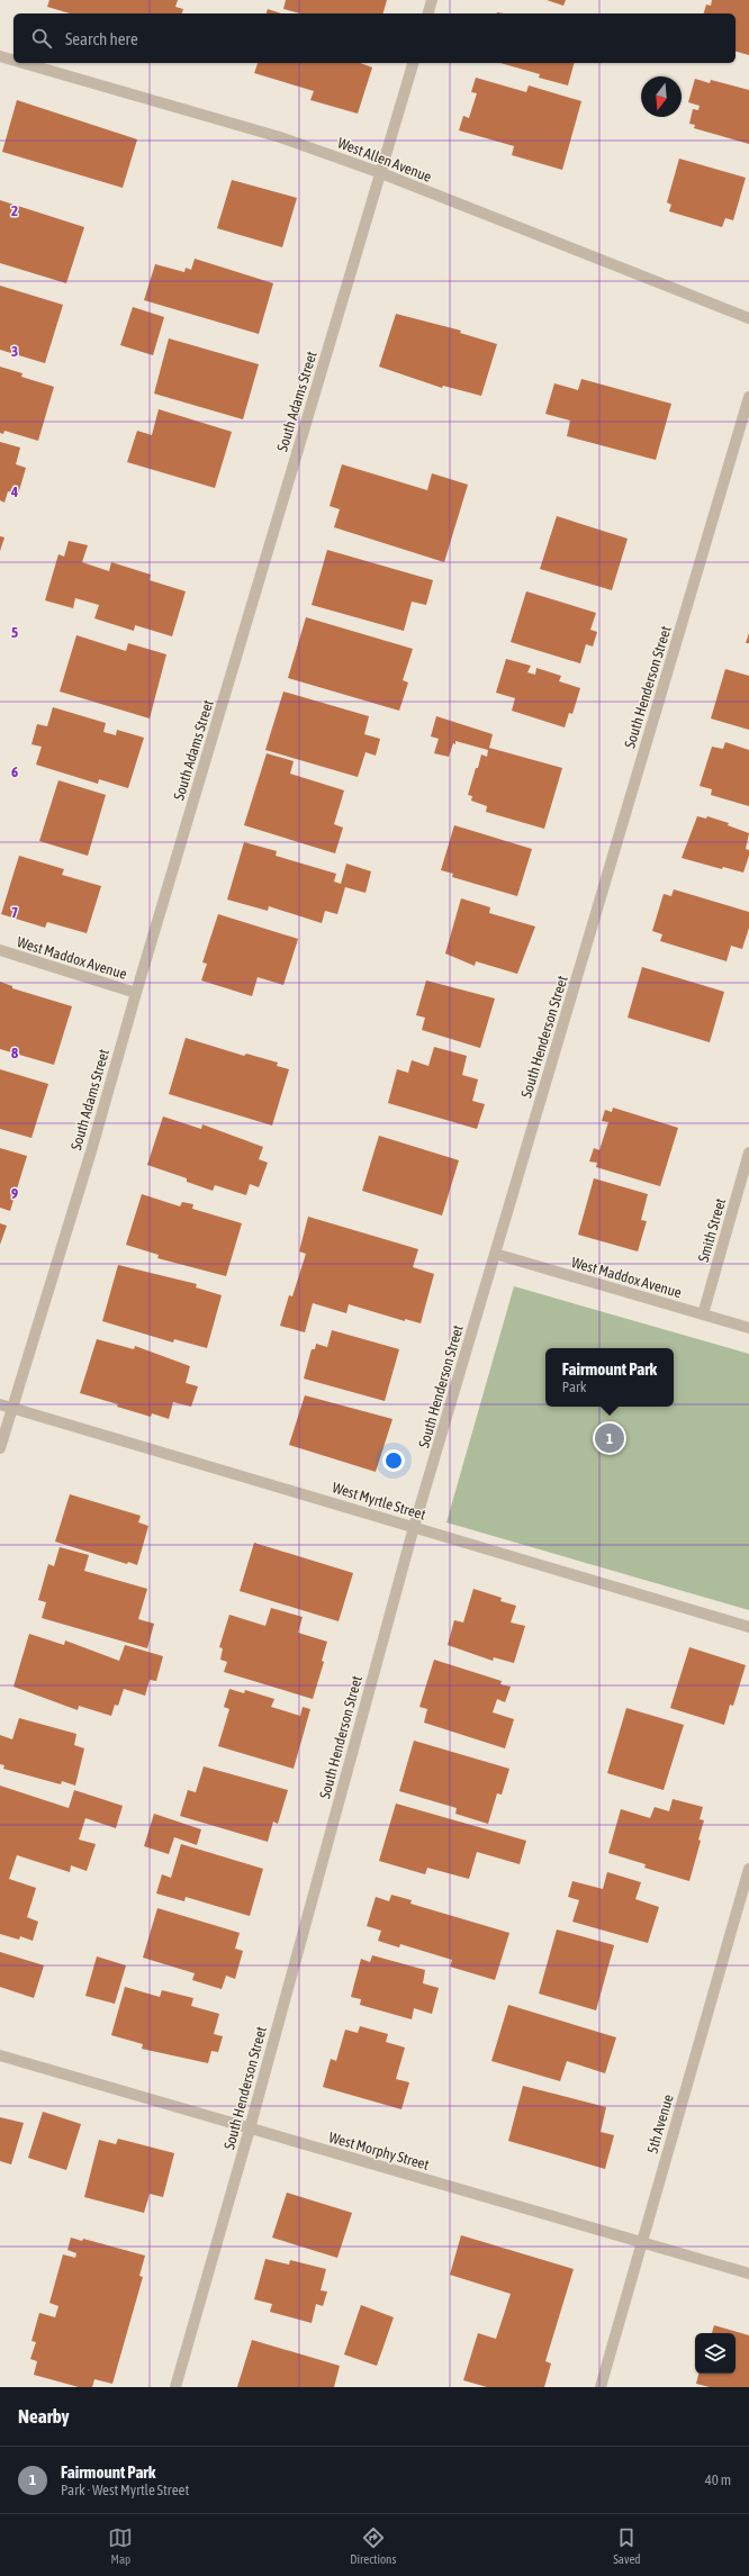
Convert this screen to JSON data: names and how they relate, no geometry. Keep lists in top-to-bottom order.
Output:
{
  "streets": {
    "street": [
      "West Allen Avenue",
      "South Adams Street",
      "South Henderson Street",
      "West Maddox Avenue",
      "Smith Street",
      "West Myrtle Street",
      "5th Avenue",
      "West Morphy Street"
    ]
  },
  "crossings": [
    ["West Allen Avenue", "South Adams Street"],
    ["South Adams Street", "West Maddox Avenue"],
    ["South Adams Street", "West Myrtle Street"],
    ["South Henderson Street", "West Maddox Avenue"],
    ["South Henderson Street", "West Myrtle Street"],
    ["South Henderson Street", "West Morphy Street"],
    ["West Maddox Avenue", "Smith Street"],
    ["5th Avenue", "West Morphy Street"]
  ],
  "north": "bottom",
  "page": {
    "search": "Search here",
    "popup": ["Fairmount Park", "Park"],
    "pins": "1",
    "heading": "Nearby",
    "list": [
      {
        "mark": "1",
        "name": "Fairmount Park",
        "note": "Park · West Myrtle Street",
        "value": "40 m"
      }
    ],
    "nav": ["Map", "Directions", "Saved"]
  },
  "grid": {
    "rows": [
      "2",
      "3",
      "4",
      "5",
      "6",
      "7",
      "8",
      "9"
    ]
  }
}
